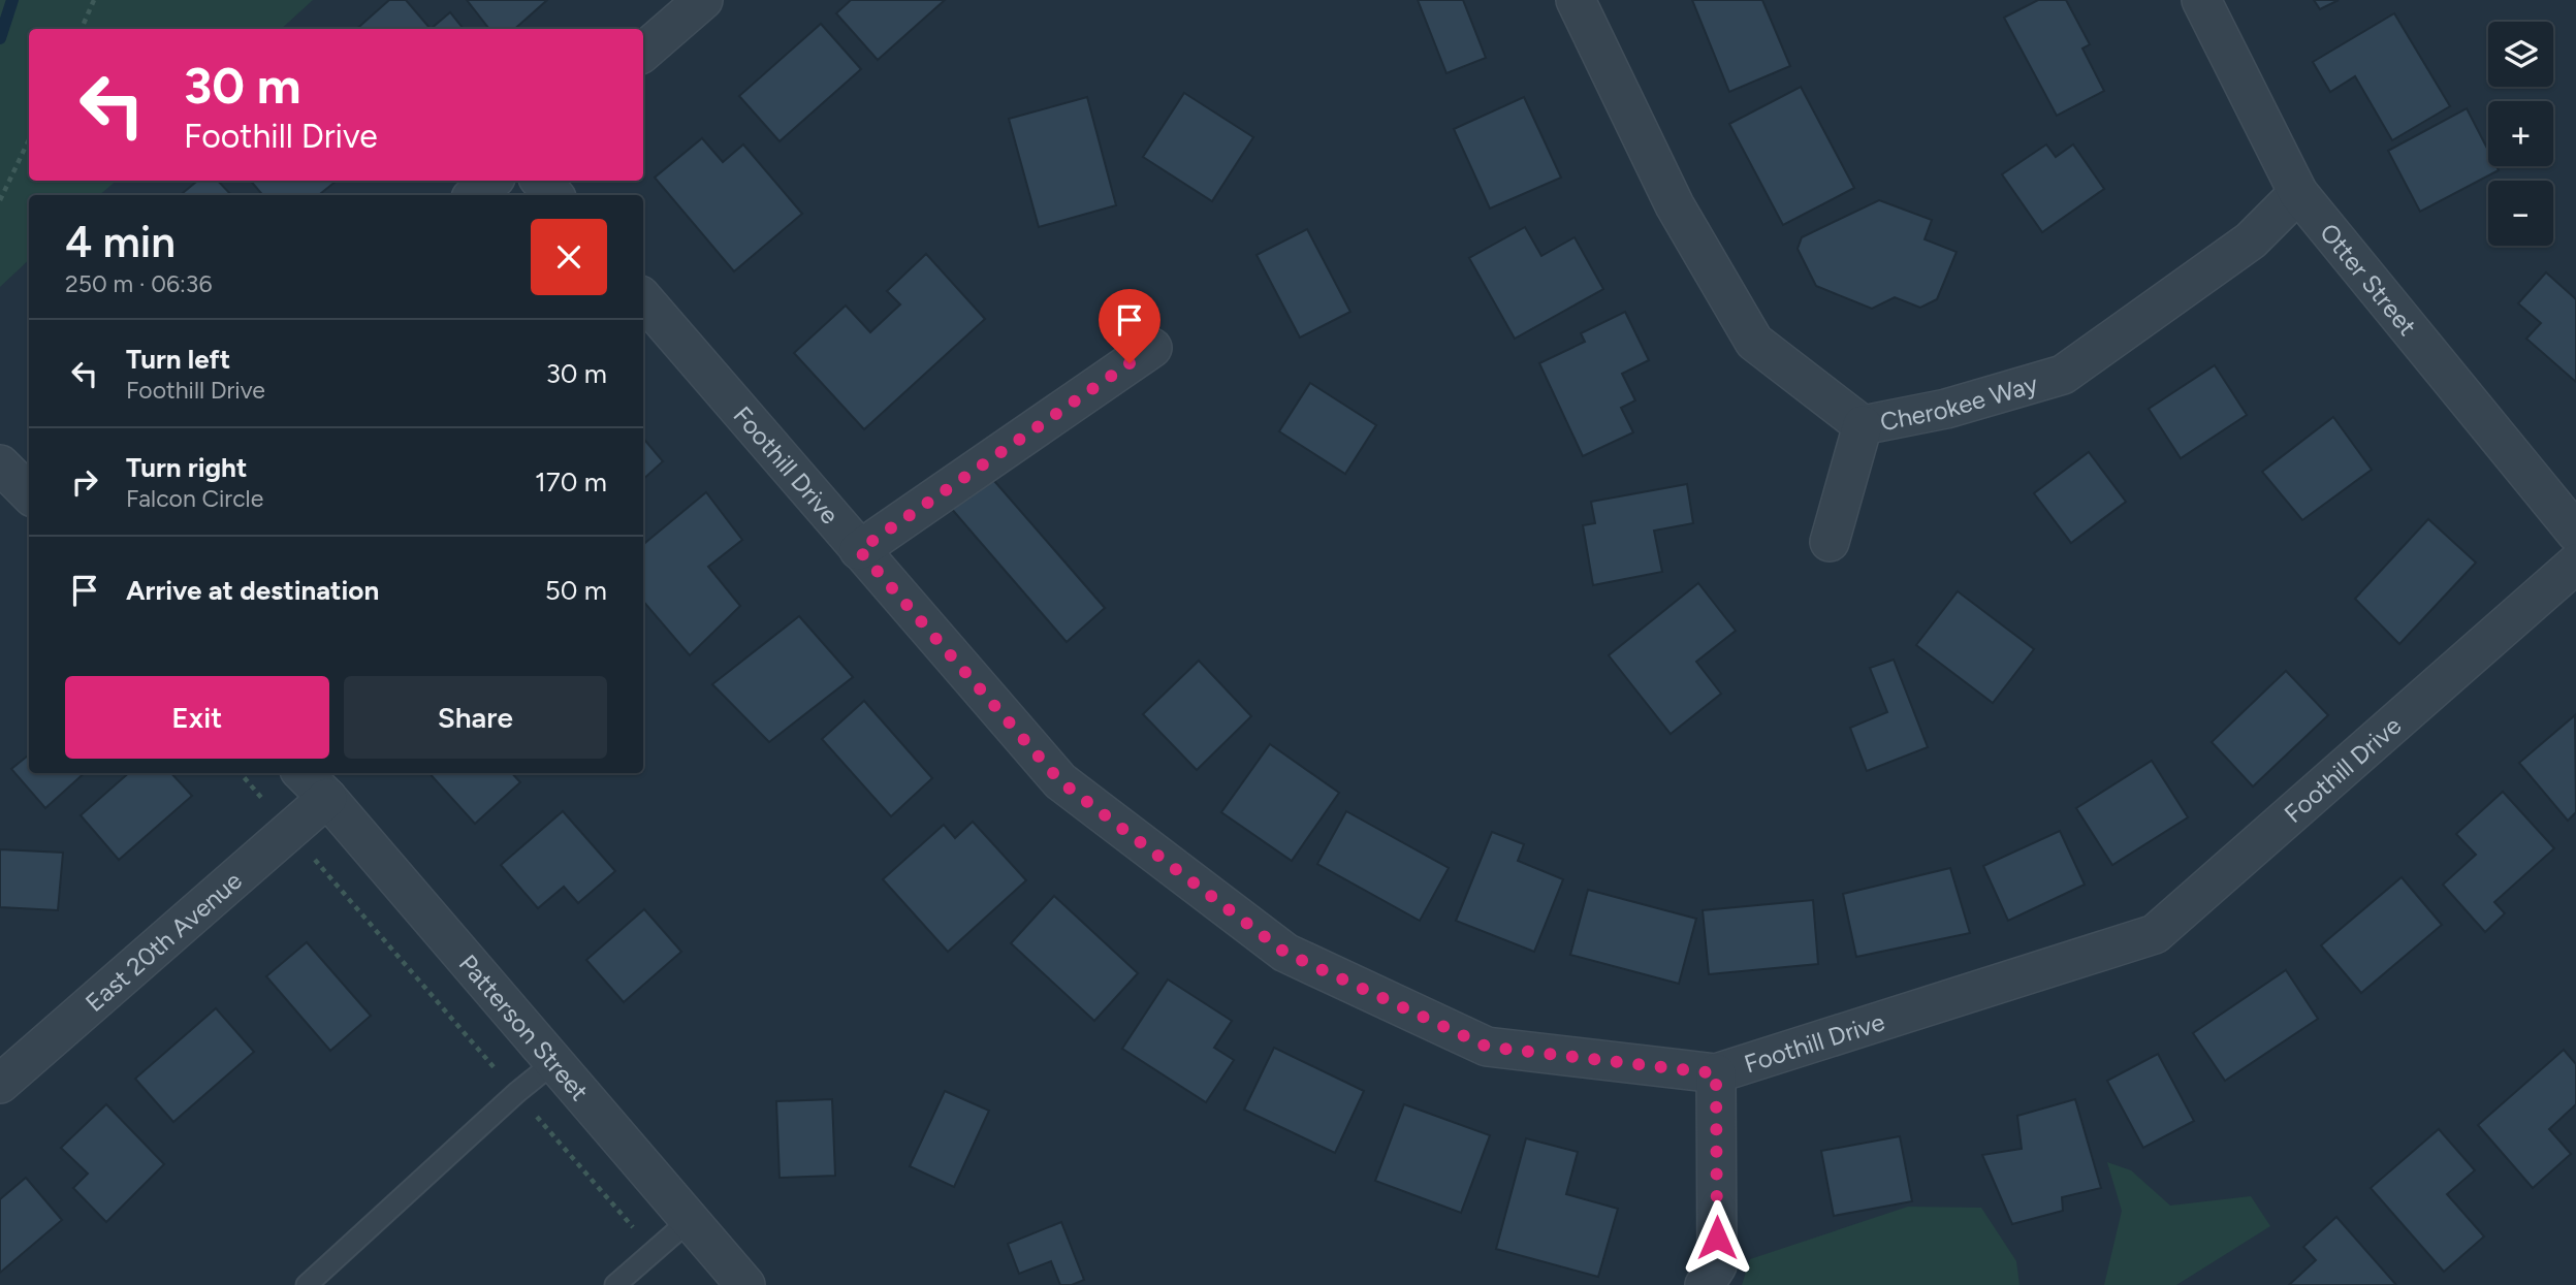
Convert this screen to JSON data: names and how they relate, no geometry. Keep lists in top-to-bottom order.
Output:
{
  "streets": {
    "street": [
      "Otter Street",
      "Cherokee Way",
      "Foothill Drive",
      "East 20th Avenue",
      "Patterson Street"
    ]
  },
  "crossings": [
    ["Otter Street", "Cherokee Way"],
    ["East 20th Avenue", "Patterson Street"]
  ],
  "page": {
    "map_buttons": ["+", "−"],
    "turn": ["30 m", "Foothill Drive"],
    "heading": ["4 min", "250 m · 06:36"],
    "list": [
      {
        "name": "Turn left",
        "note": "Foothill Drive",
        "value": "30 m"
      },
      {
        "name": "Turn right",
        "note": "Falcon Circle",
        "value": "170 m"
      },
      {
        "name": "Arrive at destination",
        "value": "50 m"
      }
    ],
    "buttons": ["Exit", "Share"]
  }
}
